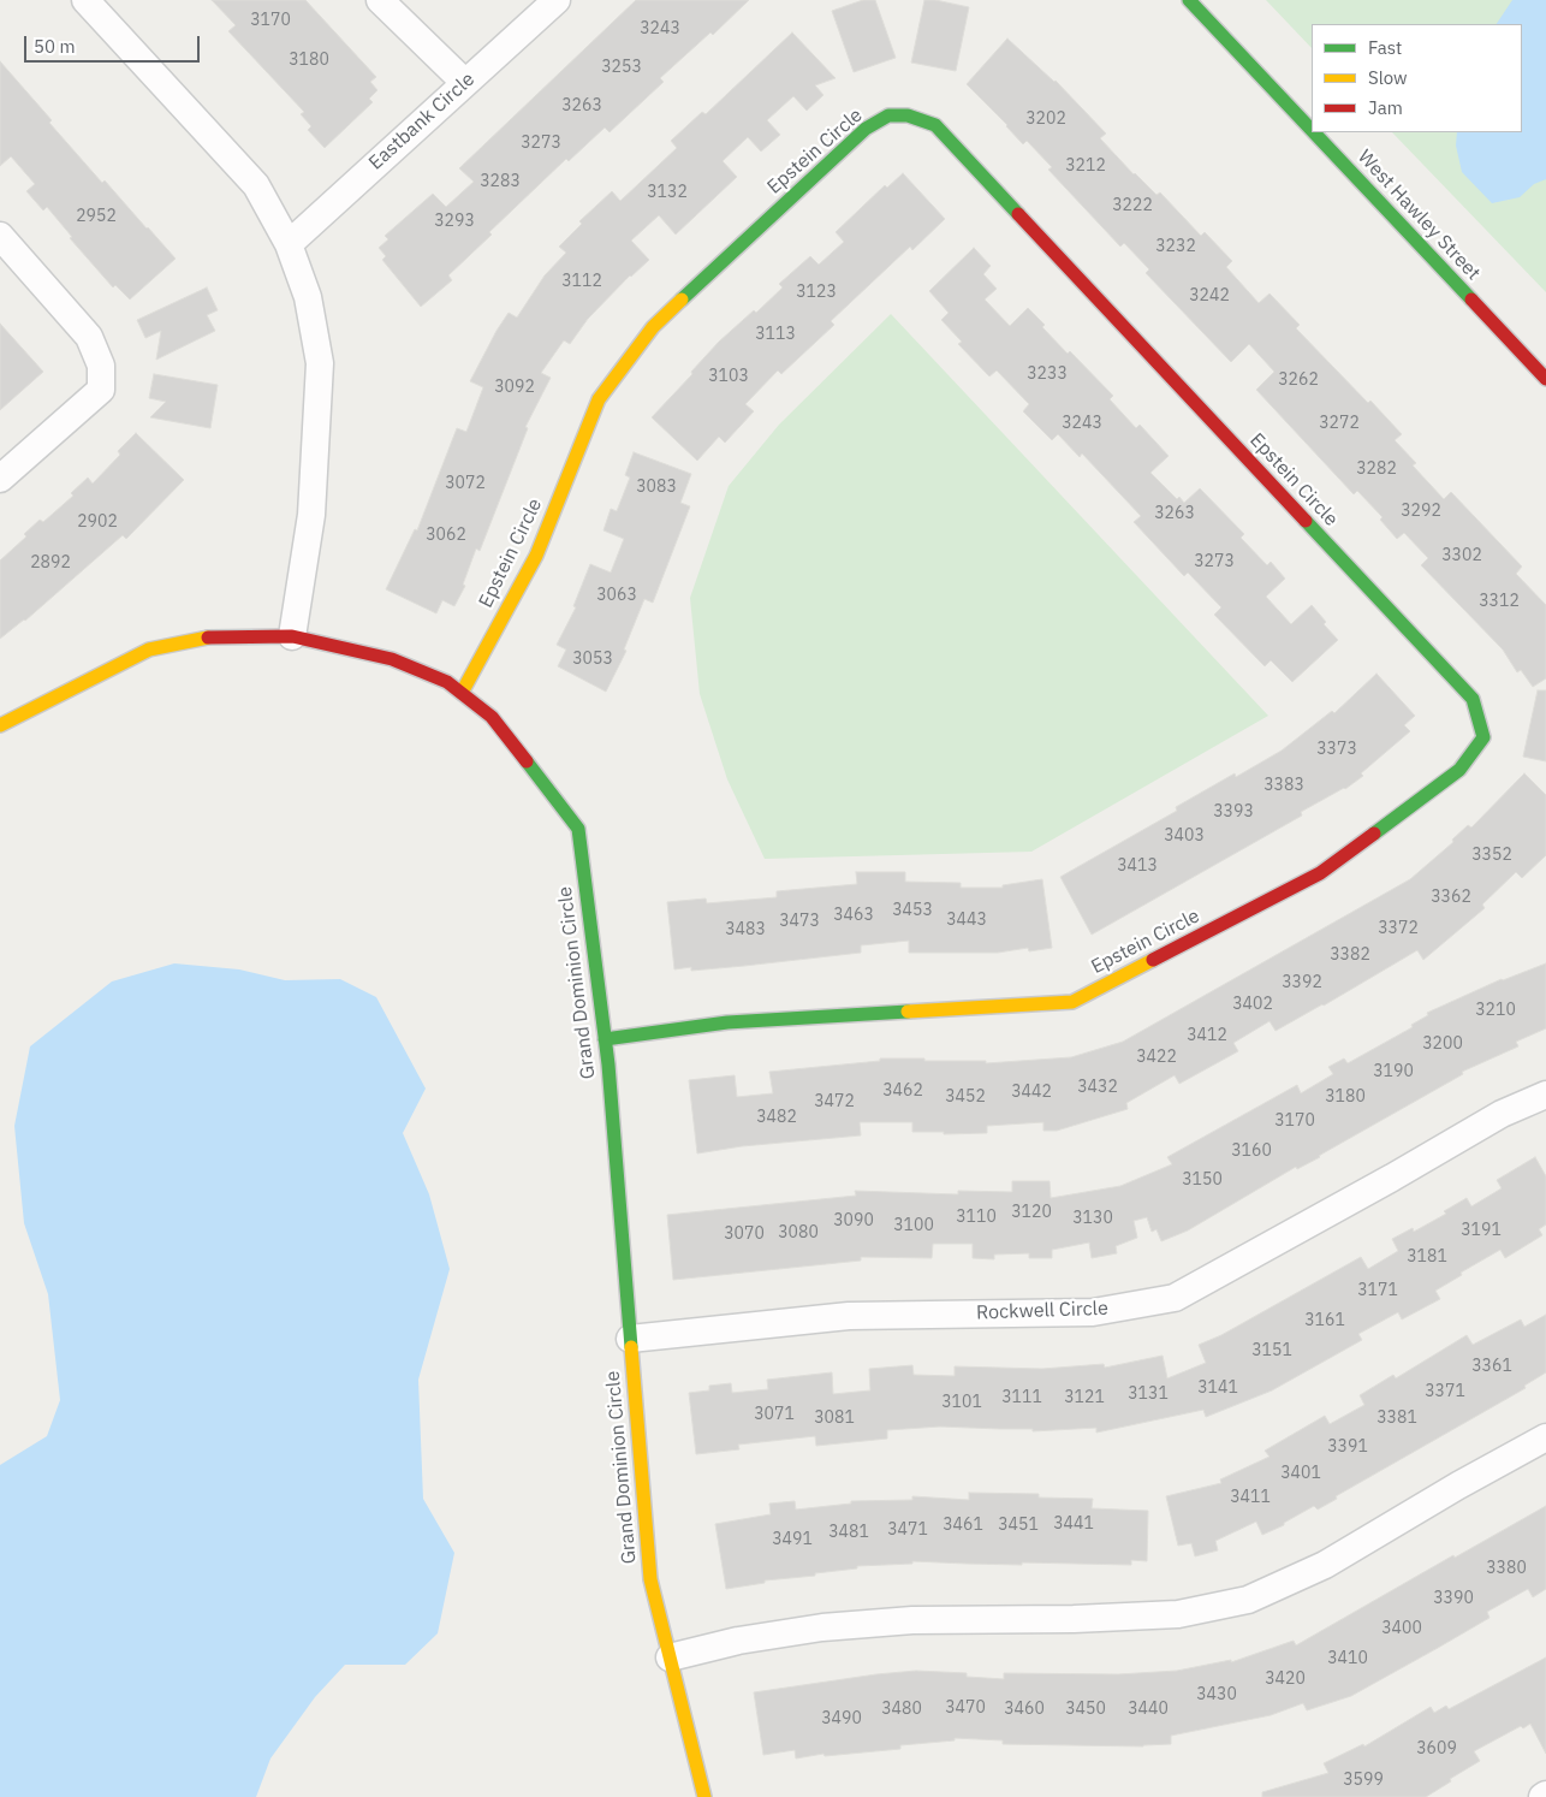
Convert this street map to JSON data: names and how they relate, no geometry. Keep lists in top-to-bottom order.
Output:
{
  "streets": {
    "street": [
      "Eastbank Circle",
      "Epstein Circle",
      "West Hawley Street",
      "Grand Dominion Circle",
      "Rockwell Circle"
    ]
  },
  "crossings": [
    ["Epstein Circle", "Grand Dominion Circle"],
    ["Grand Dominion Circle", "Rockwell Circle"]
  ],
  "house_numbers": [
    "3170",
    "3243",
    "3180",
    "3253",
    "3263",
    "3202",
    "3273",
    "3212",
    "3283",
    "3132",
    "3222",
    "2952",
    "3293",
    "3232",
    "3112",
    "3123",
    "3242",
    "3113",
    "3233",
    "3103",
    "3262",
    "3092",
    "3243",
    "3272",
    "3282",
    "3072",
    "3083",
    "3292",
    "3263",
    "2902",
    "3062",
    "3302",
    "3273",
    "2892",
    "3063",
    "3312",
    "3053",
    "3373",
    "3383",
    "3393",
    "3403",
    "3352",
    "3413",
    "3362",
    "3453",
    "3463",
    "3443",
    "3473",
    "3372",
    "3483",
    "3382",
    "3392",
    "3402",
    "3210",
    "3412",
    "3200",
    "3422",
    "3190",
    "3432",
    "3462",
    "3442",
    "3452",
    "3180",
    "3472",
    "3482",
    "3170",
    "3160",
    "3150",
    "3120",
    "3110",
    "3130",
    "3090",
    "3100",
    "3191",
    "3080",
    "3070",
    "3181",
    "3171",
    "3161",
    "3151",
    "3361",
    "3141",
    "3371",
    "3131",
    "3111",
    "3121",
    "3101",
    "3071",
    "3081",
    "3381",
    "3391",
    "3401",
    "3411",
    "3441",
    "3461",
    "3451",
    "3471",
    "3481",
    "3491",
    "3380",
    "3390",
    "3400",
    "3410",
    "3420",
    "3430",
    "3470",
    "3480",
    "3460",
    "3450",
    "3440",
    "3490",
    "3609",
    "3599"
  ],
  "legend": ["Fast", "Slow", "Jam"],
  "scale_bar": "50 m"
}
